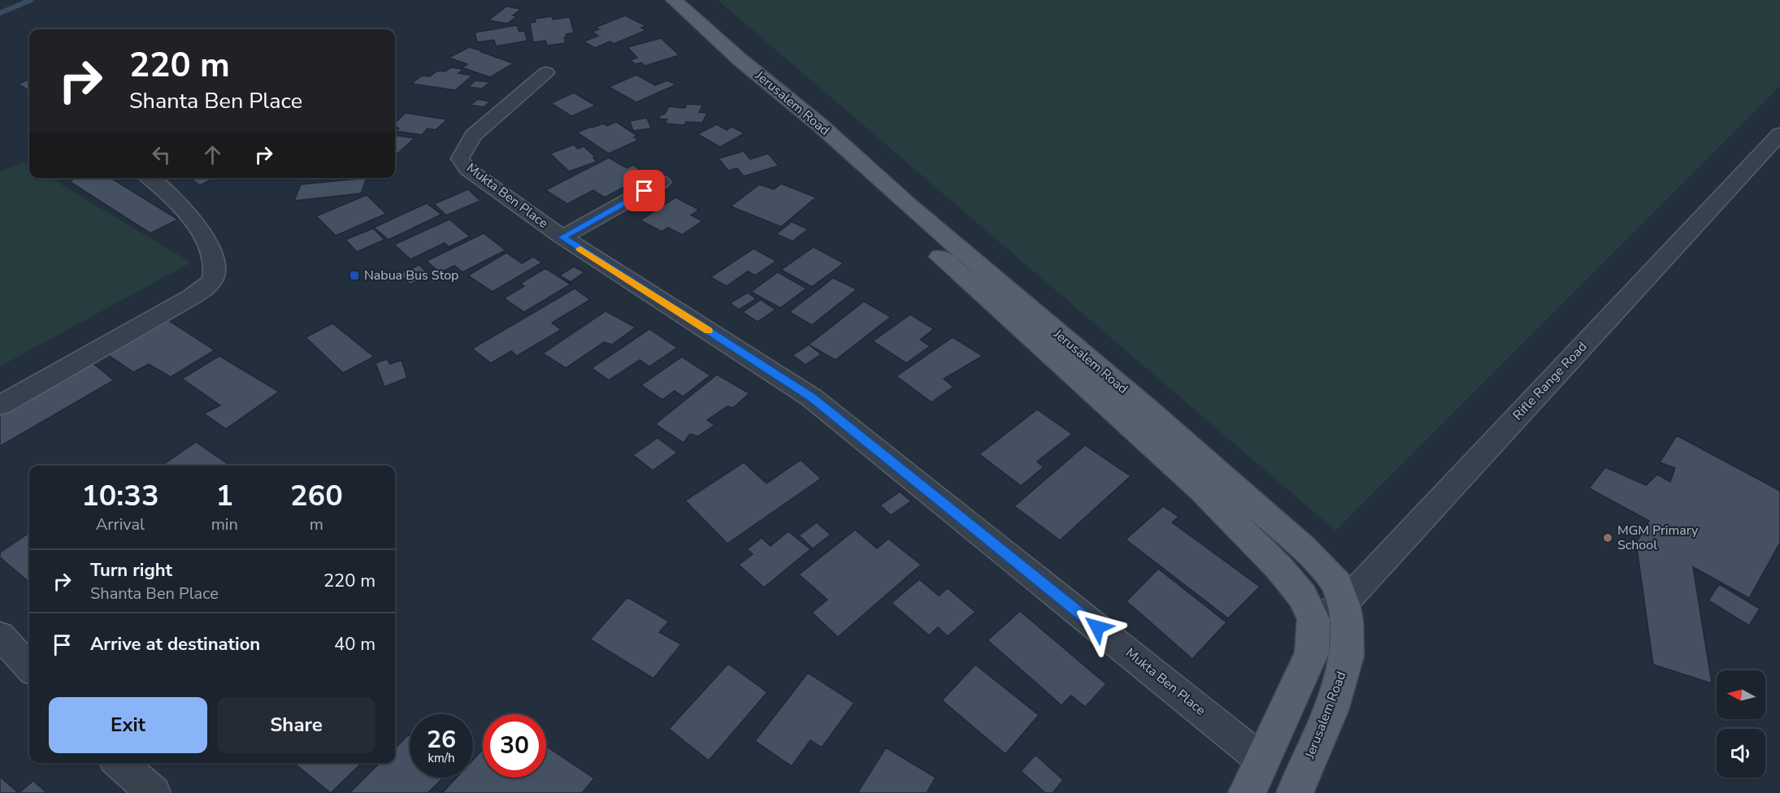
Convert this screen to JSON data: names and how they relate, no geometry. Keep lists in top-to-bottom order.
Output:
{
  "streets": {
    "main road": ["Jerusalem Road"],
    "street": ["Mukta Ben Place", "Rifle Range Road"]
  },
  "crossings": [
    ["Jerusalem Road", "Mukta Ben Place"],
    ["Jerusalem Road", "Rifle Range Road"]
  ],
  "places": {
    "transit": ["Nabua Bus Stop"],
    "other": ["MGM Primary School"]
  },
  "north": "left",
  "page": {
    "turn": ["220 m", "Shanta Ben Place"],
    "eta": [
      "10:33",
      "Arrival",
      "1",
      "min",
      "260",
      "m"
    ],
    "list": [
      {
        "name": "Turn right",
        "note": "Shanta Ben Place",
        "value": "220 m"
      },
      {
        "name": "Arrive at destination",
        "value": "40 m"
      }
    ],
    "buttons": ["Exit", "Share"],
    "speed": "26 km/h",
    "limit": "30"
  }
}
